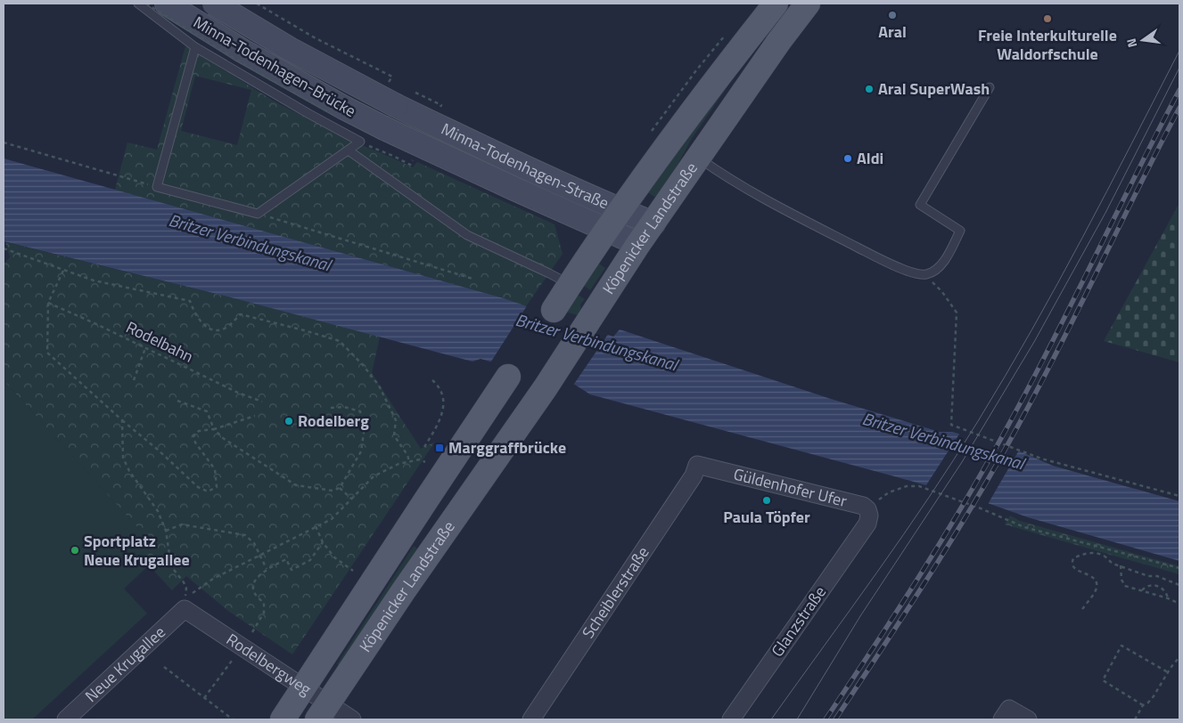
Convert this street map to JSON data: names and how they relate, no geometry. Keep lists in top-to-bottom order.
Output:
{
  "streets": {
    "main road": ["Minna-Todenhagen-Brücke", "Minna-Todenhagen-Straße", "Köpenicker Landstraße"],
    "street": [
      "Güldenhofer Ufer",
      "Scheiblerstraße",
      "Glanzstraße",
      "Neue Krugallee",
      "Rodelbergweg"
    ],
    "path": ["Rodelbahn"]
  },
  "crossings": [
    ["Minna-Todenhagen-Brücke", "Minna-Todenhagen-Straße"],
    ["Minna-Todenhagen-Straße", "Köpenicker Landstraße"],
    ["Köpenicker Landstraße", "Rodelbergweg"],
    ["Güldenhofer Ufer", "Scheiblerstraße"],
    ["Güldenhofer Ufer", "Glanzstraße"],
    ["Neue Krugallee", "Rodelbergweg"]
  ],
  "water": ["Britzer Verbindungskanal"],
  "places": {
    "other": [
      "Aral",
      "Freie Interkulturelle Waldorfschule",
      "Aral SuperWash",
      "Aldi",
      "Rodelberg",
      "Paula Töpfer",
      "Sportplatz Neue Krugallee"
    ],
    "transit": ["Marggraffbrücke"]
  },
  "north": "left"
}
